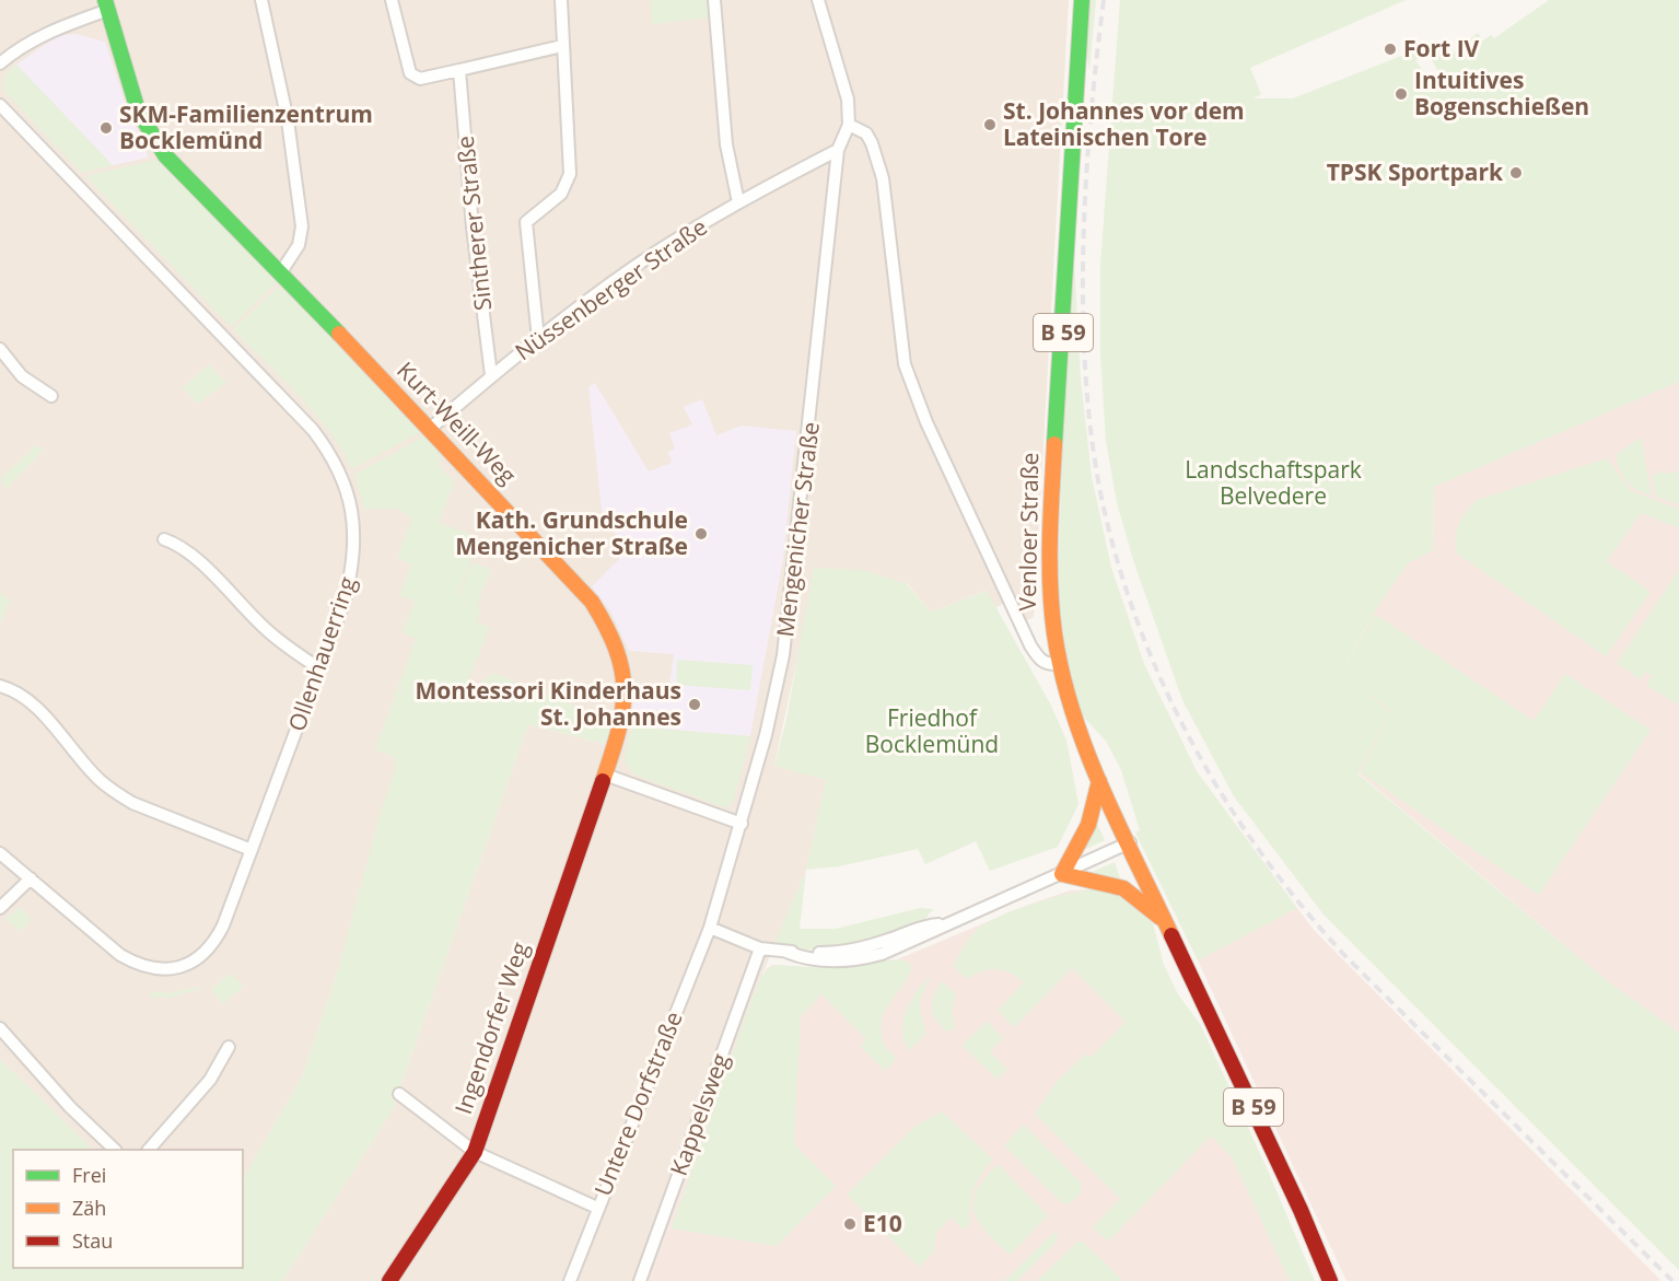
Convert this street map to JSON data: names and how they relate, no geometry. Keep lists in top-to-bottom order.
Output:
{
  "streets": {
    "main road": [
      "B 59",
      "Kurt-Weill-Weg",
      "Venloer Straße",
      "Ingendorfer Weg"
    ],
    "street": [
      "Sintherer Straße",
      "Nüssenberger Straße",
      "Mengenicher Straße",
      "Ollenhauerring",
      "Untere Dorfstraße",
      "Kappelsweg"
    ]
  },
  "crossings": [
    ["Sintherer Straße", "Nüssenberger Straße"],
    ["Nüssenberger Straße", "Kurt-Weill-Weg"],
    ["Nüssenberger Straße", "Mengenicher Straße"],
    ["Kurt-Weill-Weg", "Ingendorfer Weg"],
    ["Mengenicher Straße", "Untere Dorfstraße"]
  ],
  "parks": ["Landschaftspark Belvedere", "Friedhof Bocklemünd"],
  "places": [
    "Fort IV",
    "Intuitives Bogenschießen",
    "St. Johannes vor dem Lateinischen Tore",
    "SKM-Familienzentrum Bocklemünd",
    "TPSK Sportpark",
    "Kath. Grundschule Mengenicher Straße",
    "Montessori Kinderhaus St. Johannes",
    "E10"
  ],
  "legend": ["Frei", "Zäh", "Stau"]
}
